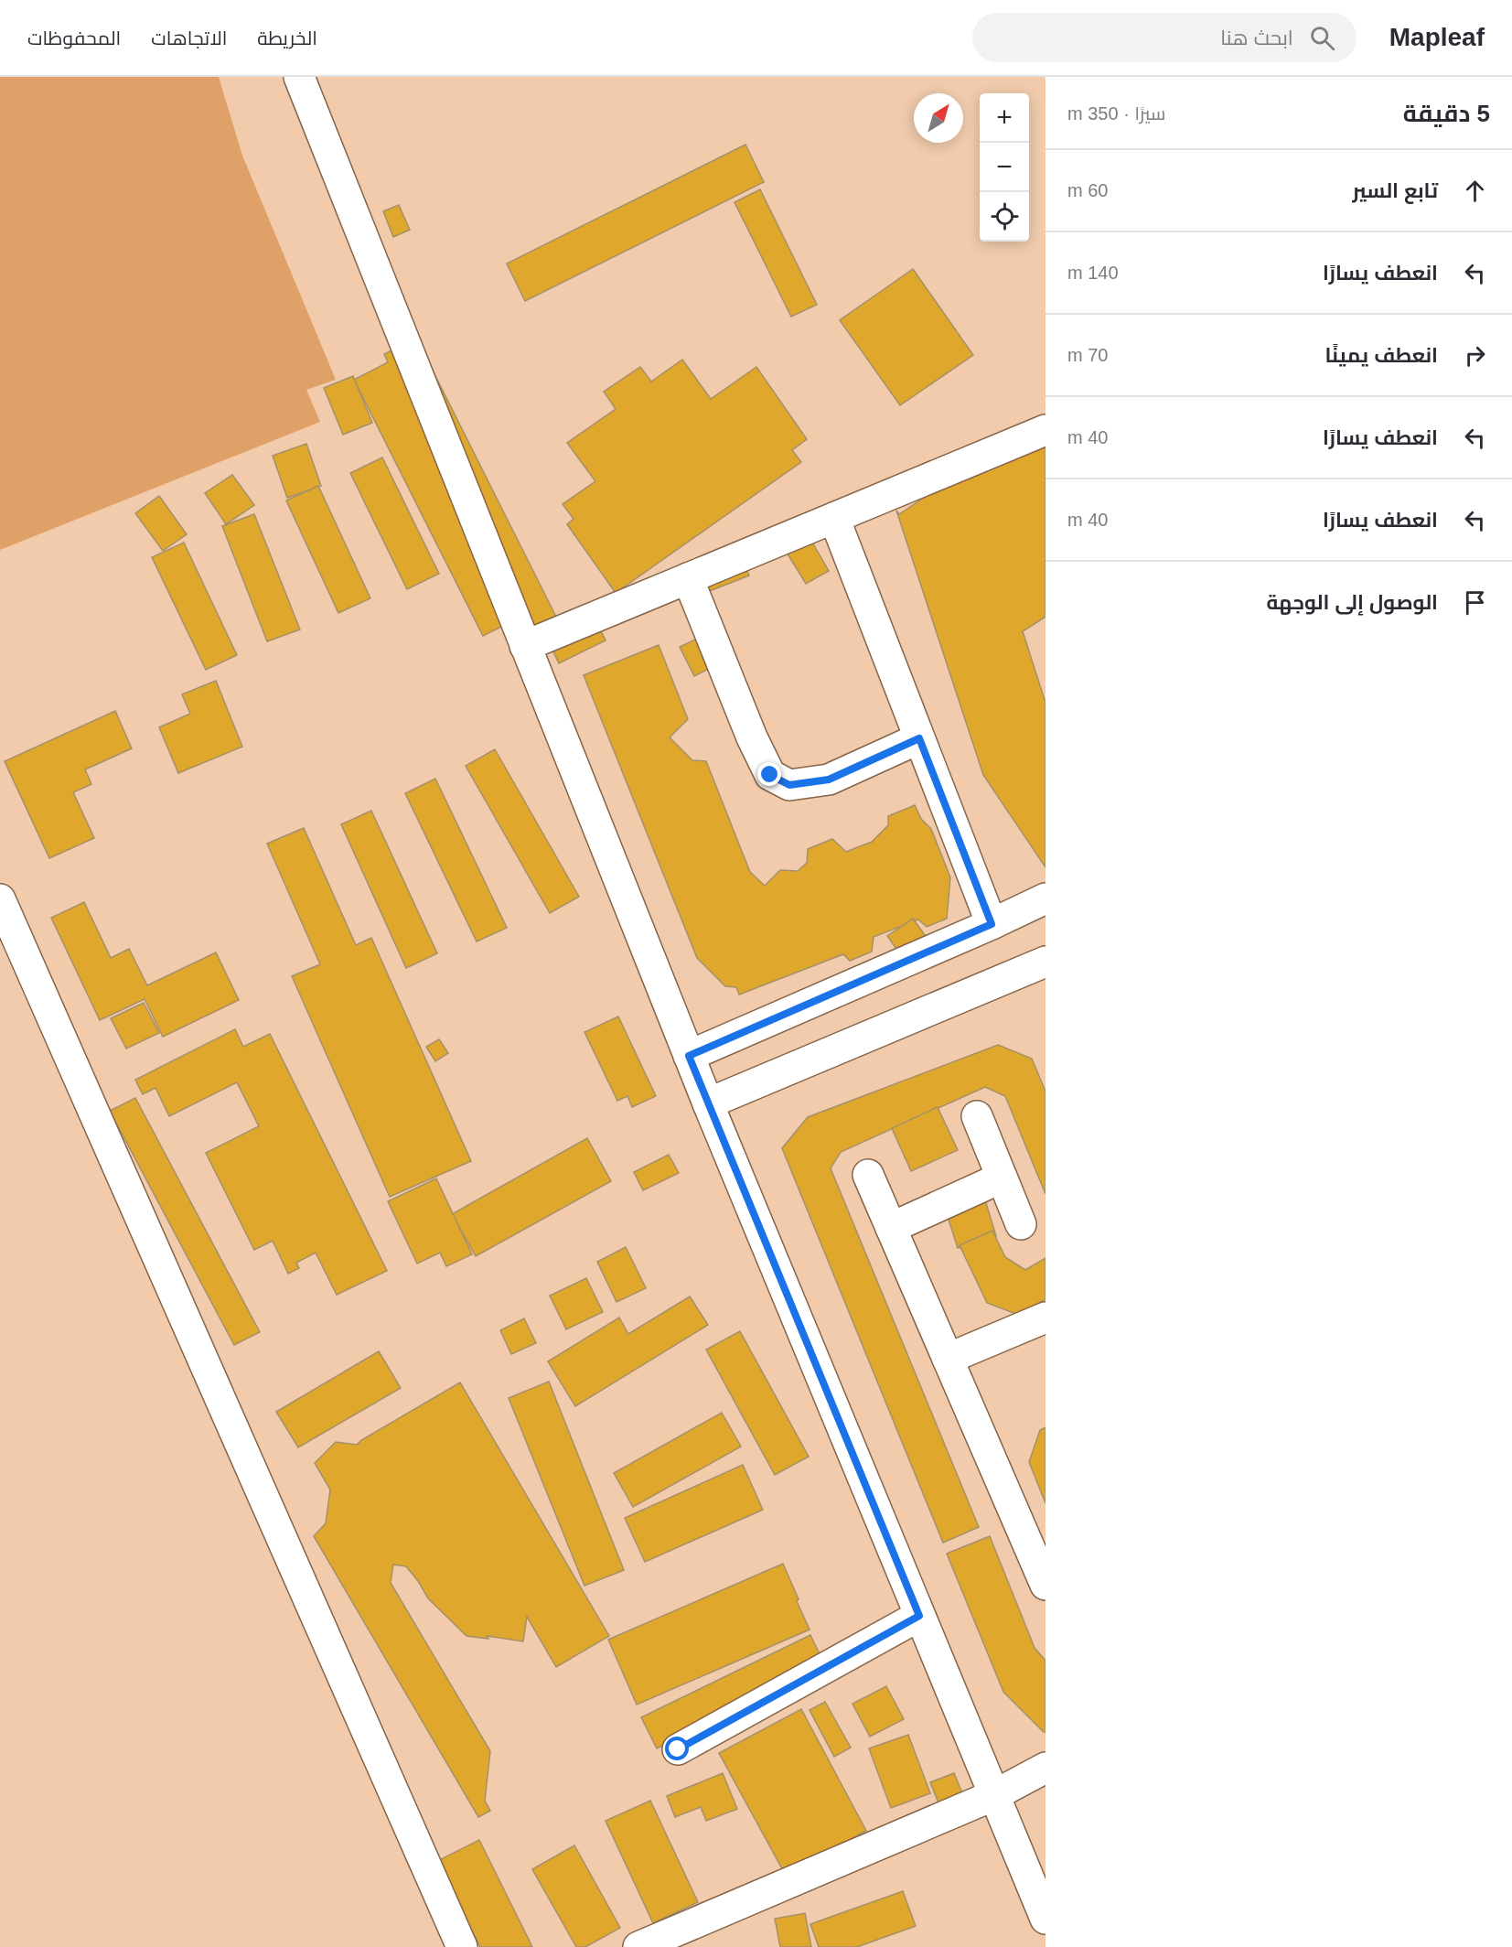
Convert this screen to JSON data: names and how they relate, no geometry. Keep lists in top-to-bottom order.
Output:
{
  "north": "top right",
  "page": {
    "header": "Mapleaf",
    "search": "ابحث هنا",
    "nav": ["الخريطة", "الاتجاهات", "المحفوظات"],
    "heading": ["5 دقيقة", "سيرًا · 350 m"],
    "map_buttons": ["+", "−"],
    "list": [
      ["تابع السير", "60 m"],
      ["انعطف يسارًا", "140 m"],
      ["انعطف يمينًا", "70 m"],
      ["انعطف يسارًا", "40 m"],
      ["انعطف يسارًا", "40 m"],
      "الوصول إلى الوجهة"
    ]
  }
}
